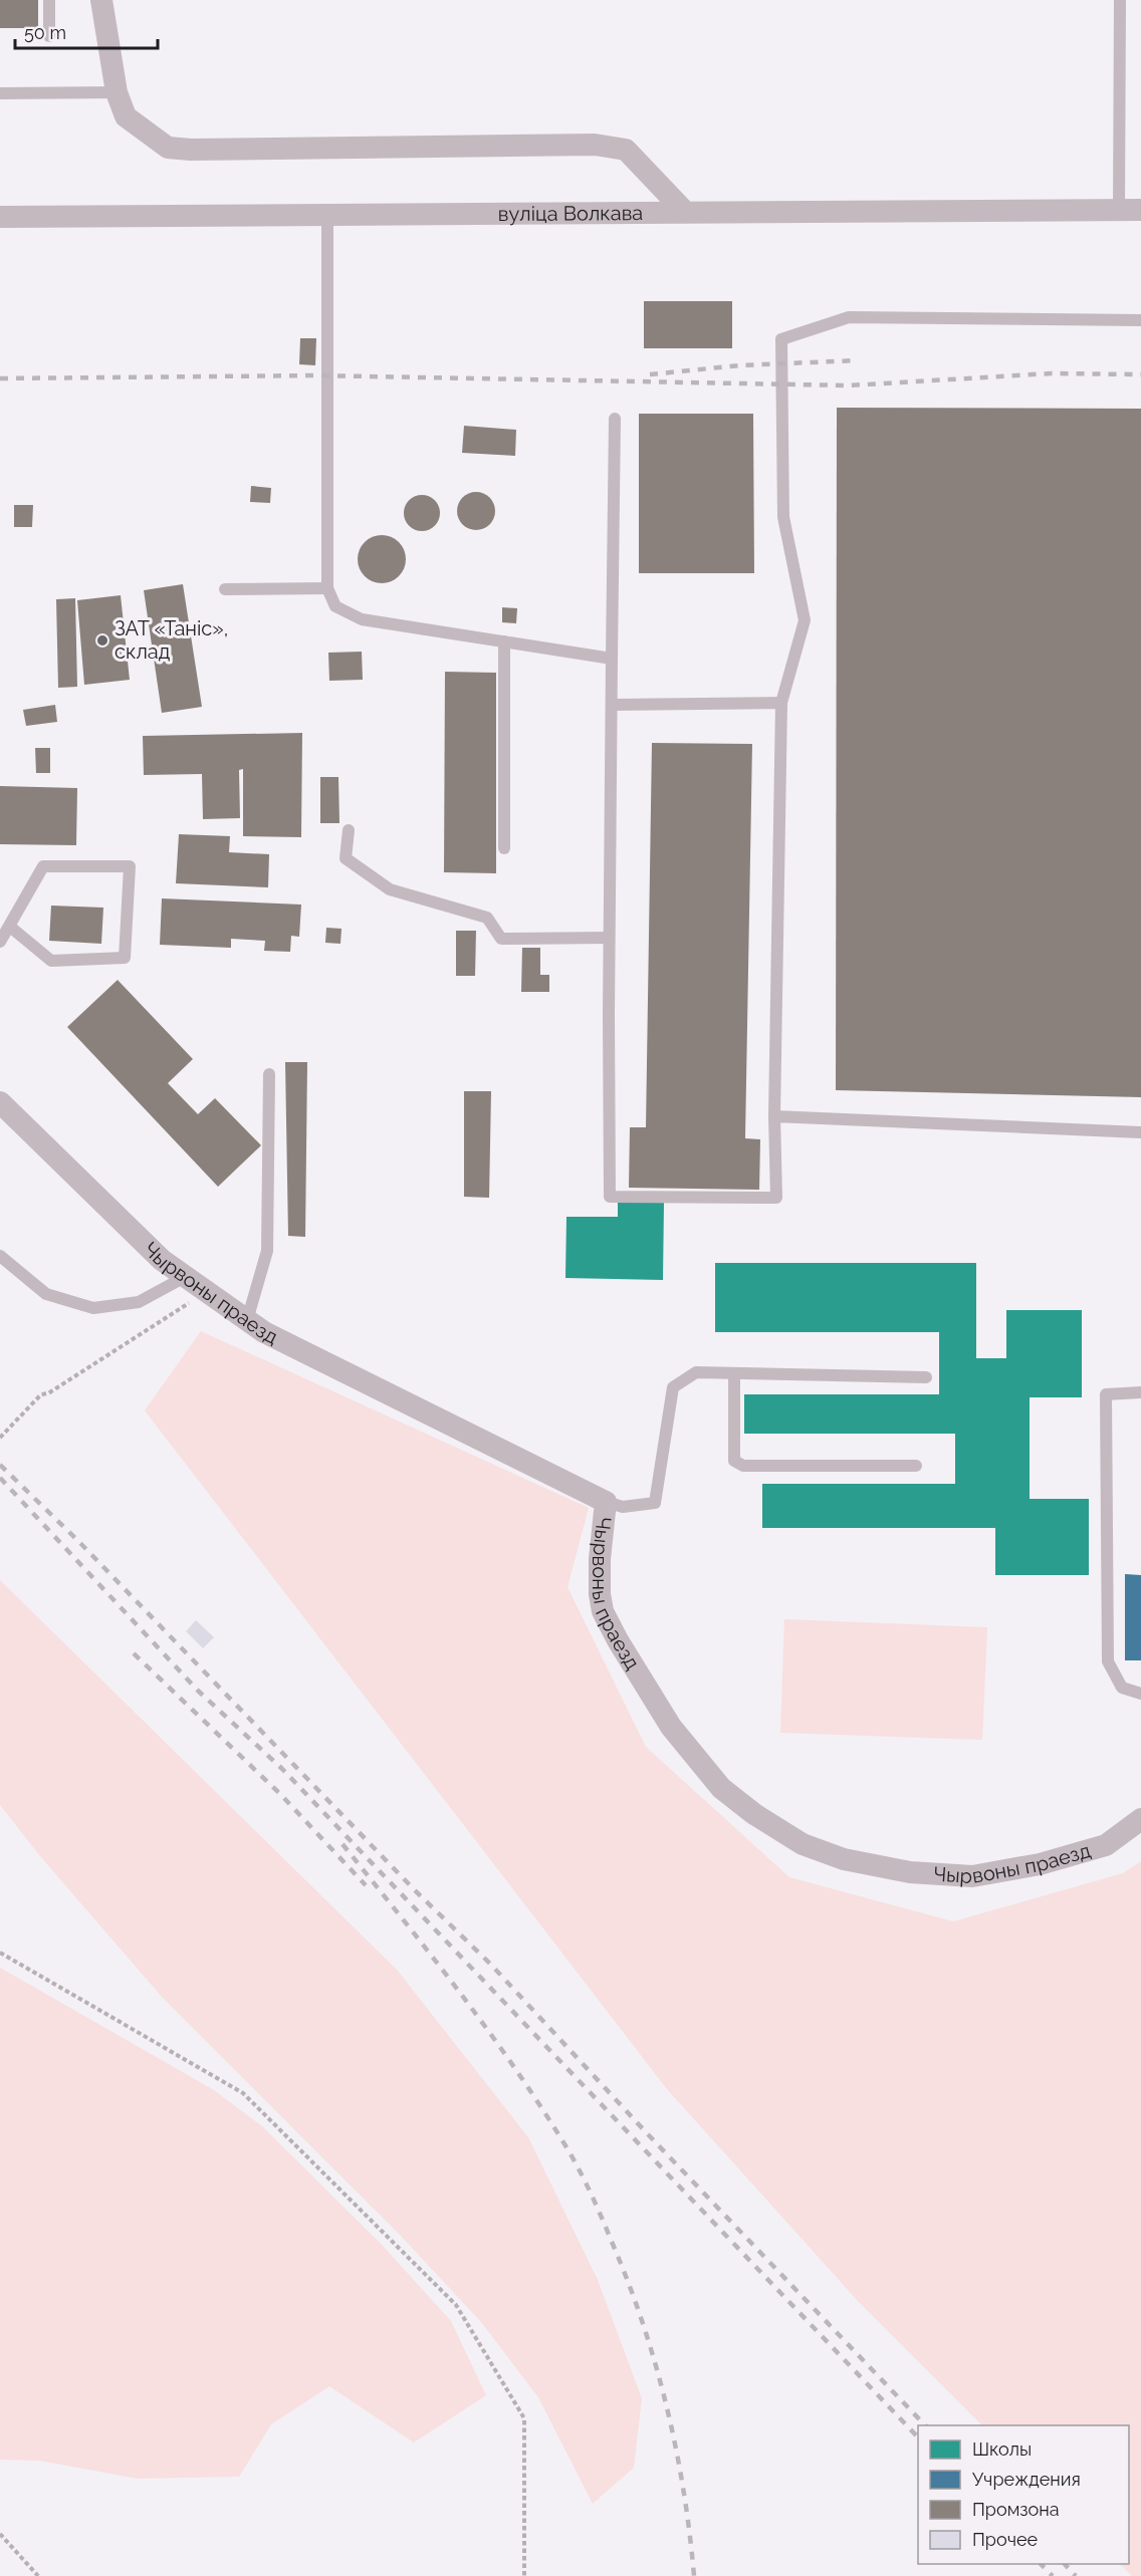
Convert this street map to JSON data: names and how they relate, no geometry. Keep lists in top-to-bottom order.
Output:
{
  "streets": {
    "street": ["вуліца Волкава", "Чырвоны праезд"]
  },
  "places": ["ЗАТ «Таніс», склад"],
  "legend": [
    "Школы",
    "Учреждения",
    "Промзона",
    "Прочее"
  ],
  "scale_bar": "50 m"
}
